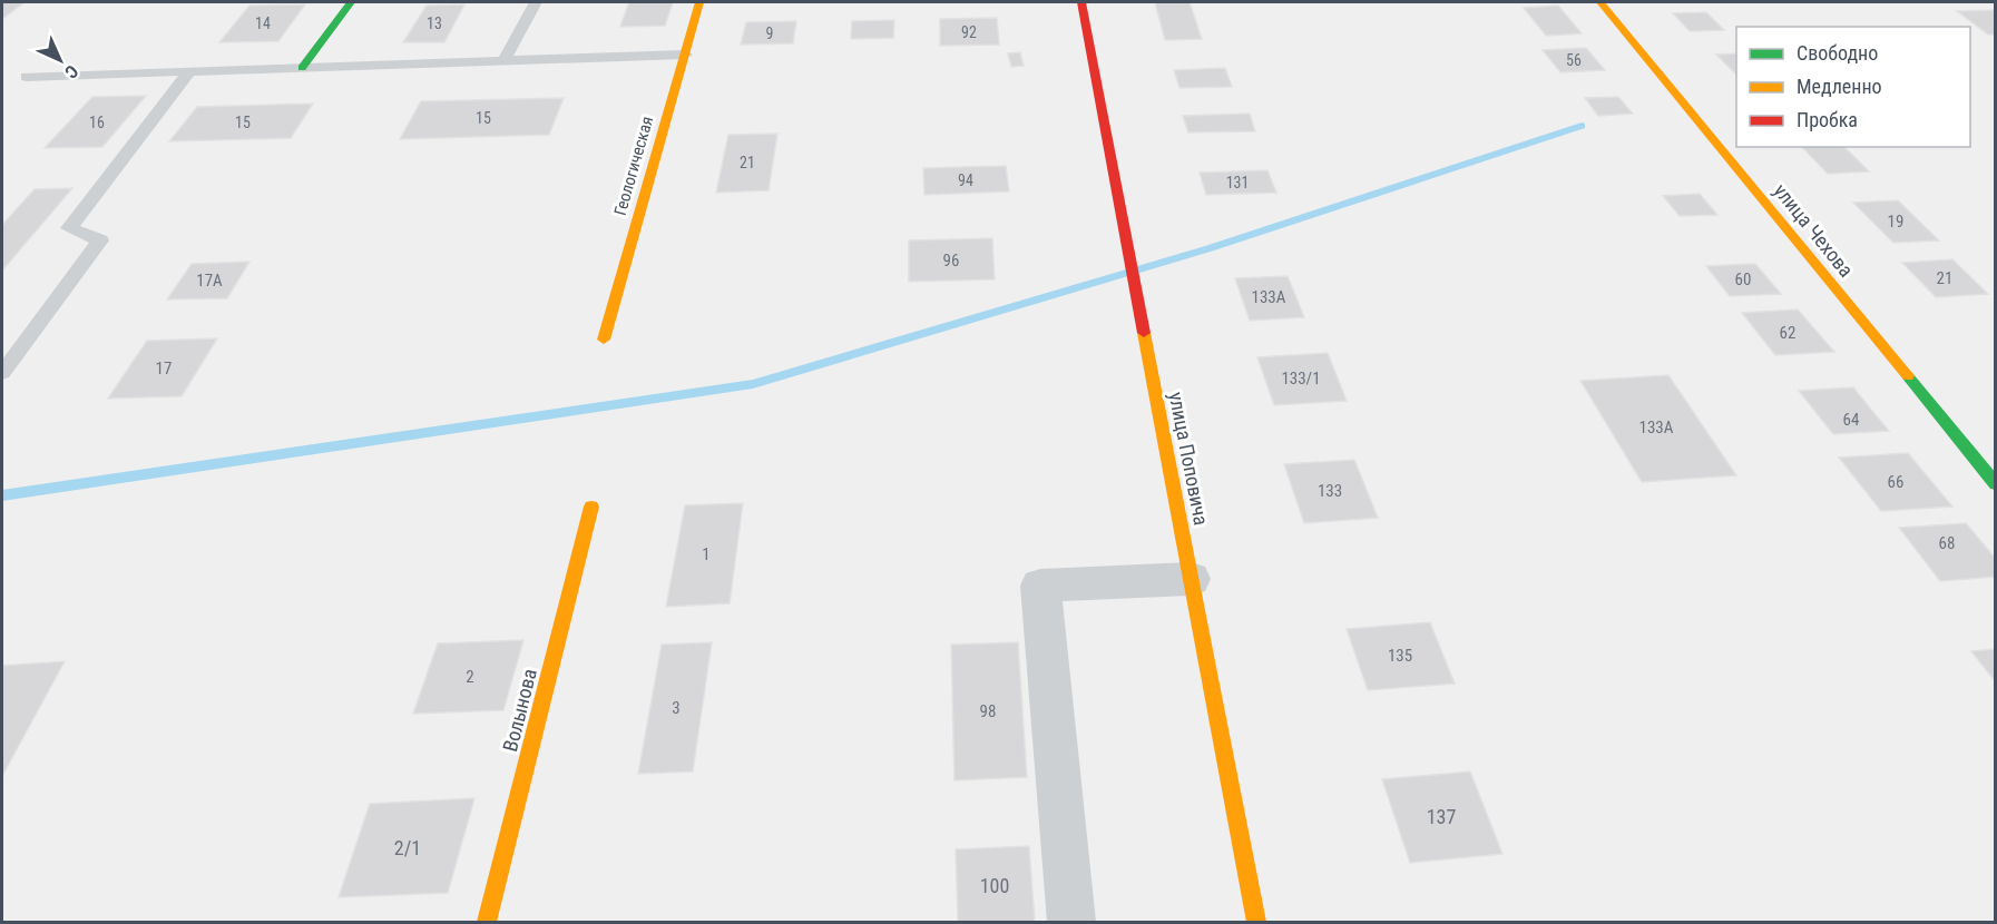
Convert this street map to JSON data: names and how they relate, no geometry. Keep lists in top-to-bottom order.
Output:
{
  "streets": {
    "street": [
      "Геологическая",
      "улица Чехова",
      "улица Поповича",
      "Волынова"
    ]
  },
  "house_numbers": [
    "14",
    "13",
    "92",
    "9",
    "56",
    "15",
    "16",
    "15",
    "21",
    "94",
    "131",
    "19",
    "96",
    "21",
    "60",
    "17А",
    "133А",
    "62",
    "17",
    "133/1",
    "64",
    "133А",
    "66",
    "133",
    "68",
    "1",
    "135",
    "2",
    "3",
    "98",
    "137",
    "2/1",
    "100"
  ],
  "legend": ["Свободно", "Медленно", "Пробка"],
  "north": "bottom right"
}
